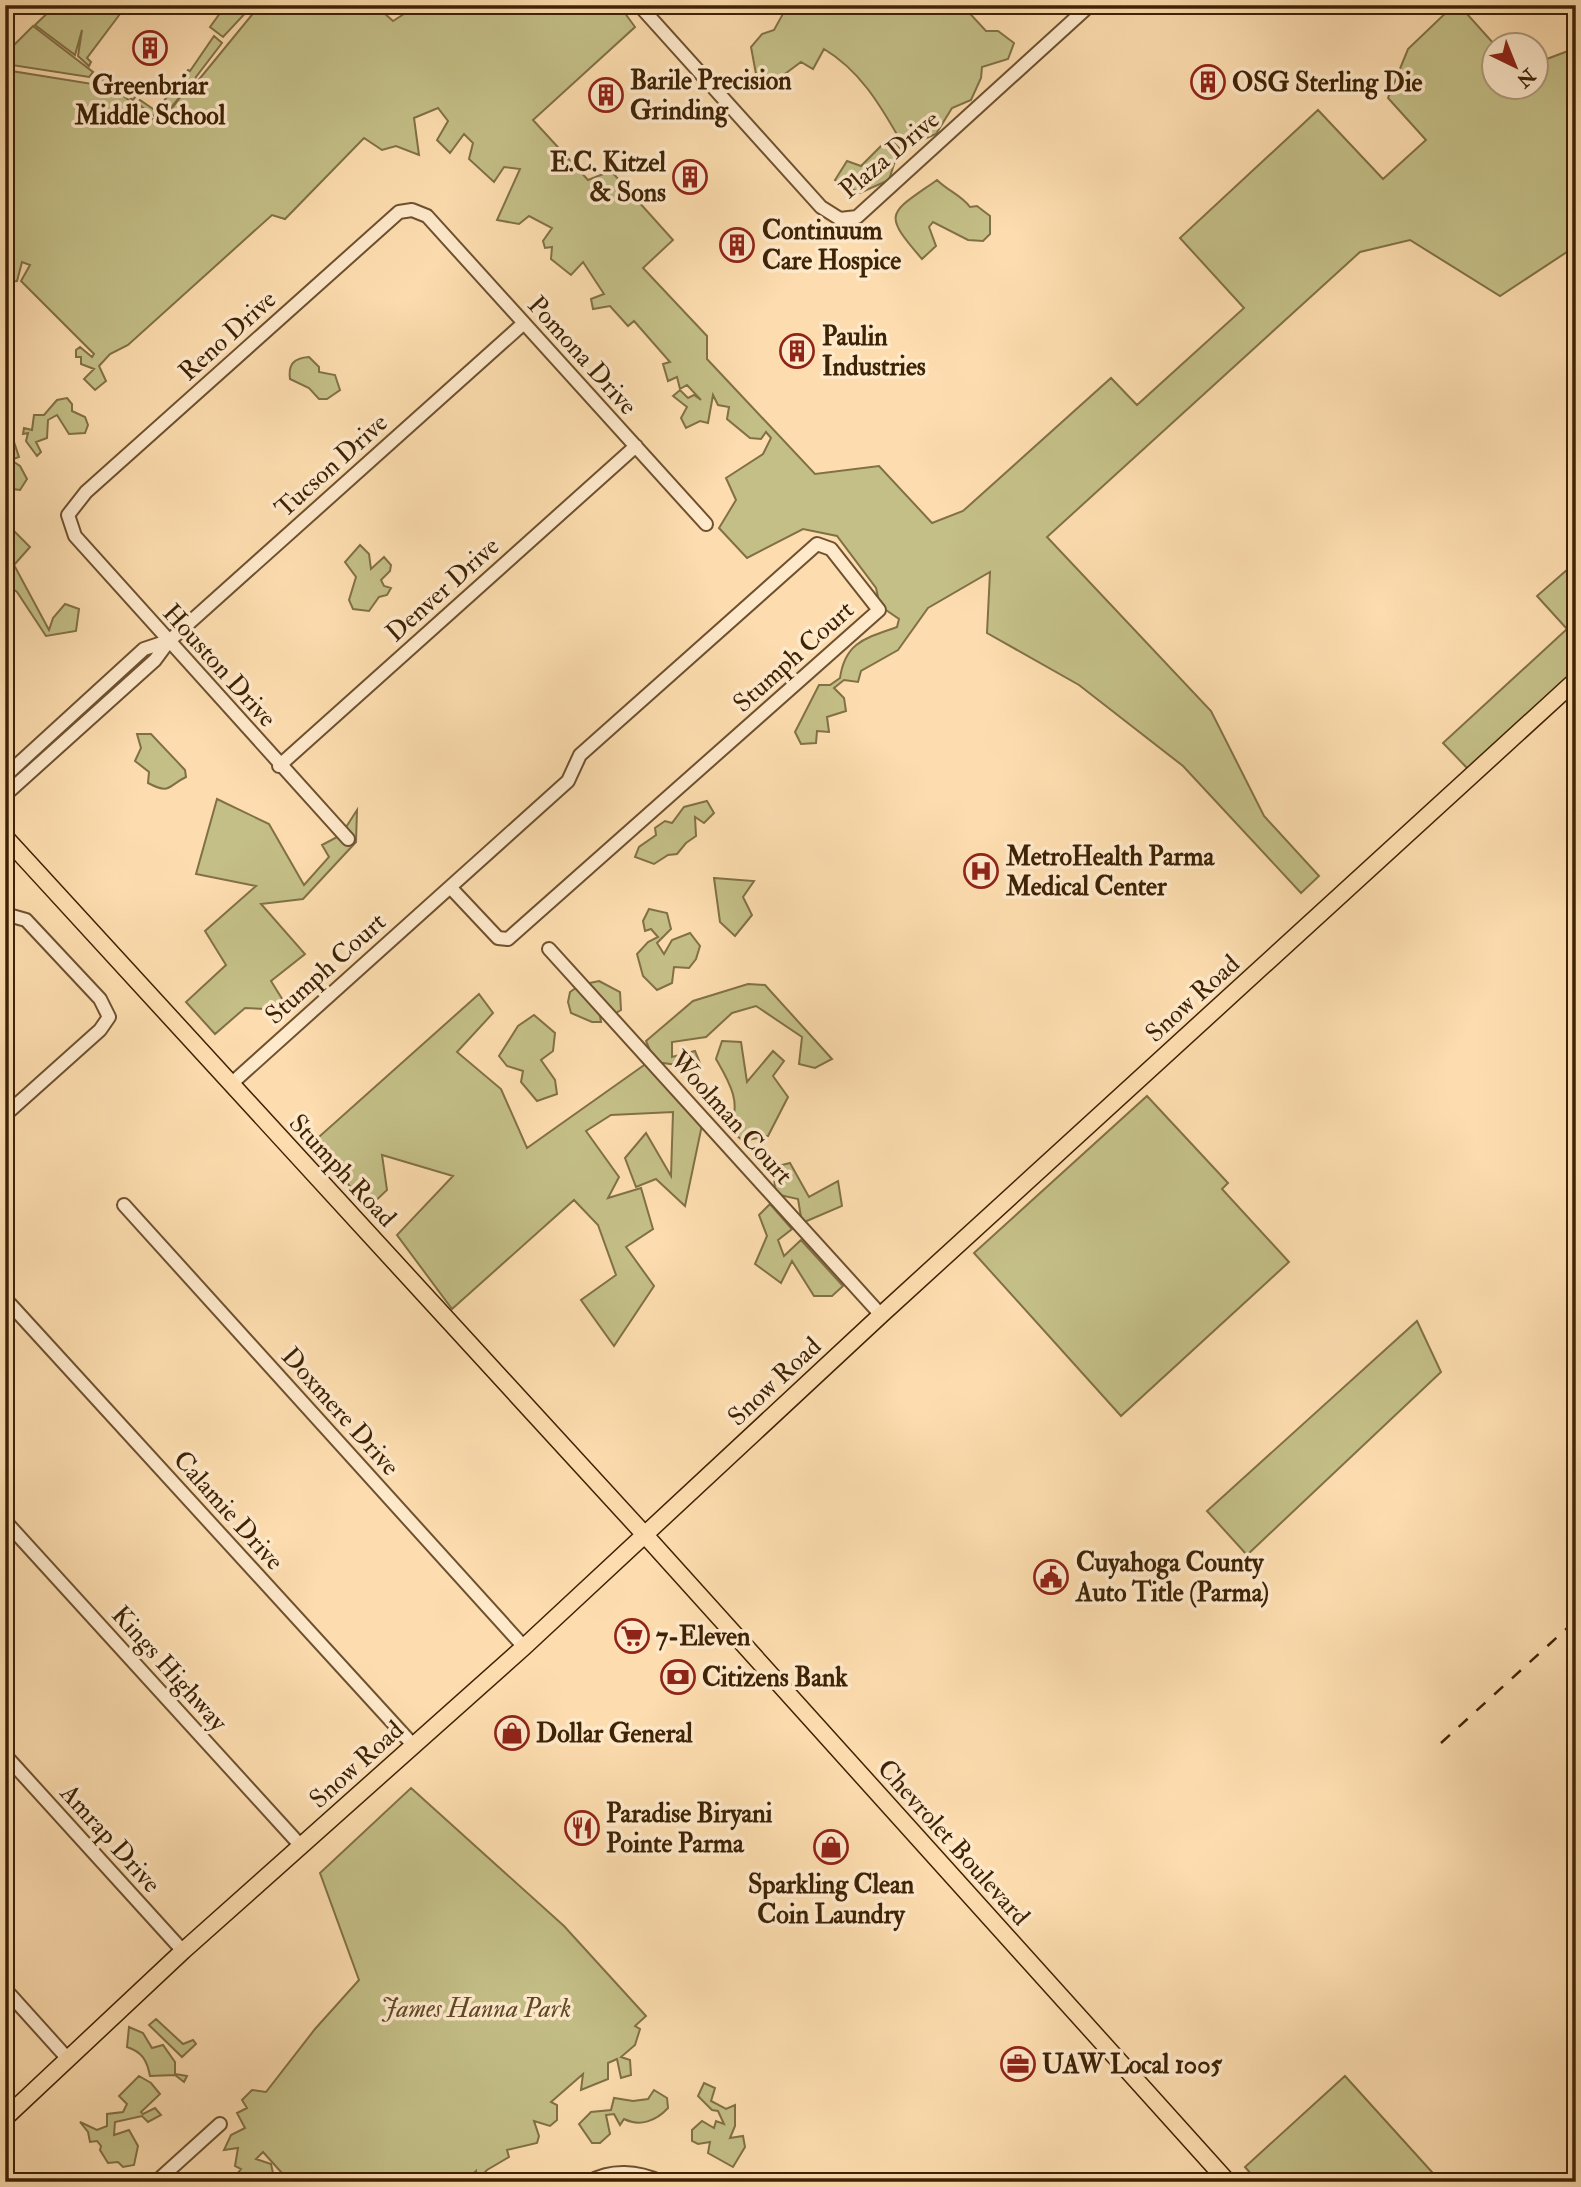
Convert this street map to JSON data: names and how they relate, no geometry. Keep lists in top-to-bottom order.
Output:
{
  "streets": {
    "main road": ["Snow Road", "Stumph Road", "Chevrolet Boulevard"],
    "street": [
      "Plaza Drive",
      "Reno Drive",
      "Pomona Drive",
      "Tucson Drive",
      "Denver Drive",
      "Stumph Court",
      "Houston Drive",
      "Woolman Court",
      "Doxmere Drive",
      "Calamie Drive",
      "Kings Highway",
      "Amrap Drive"
    ]
  },
  "crossings": [
    ["Reno Drive", "Pomona Drive"],
    ["Reno Drive", "Houston Drive"],
    ["Pomona Drive", "Tucson Drive"],
    ["Pomona Drive", "Denver Drive"],
    ["Tucson Drive", "Houston Drive"],
    ["Denver Drive", "Houston Drive"],
    ["Stumph Court", "Stumph Road"],
    ["Snow Road", "Woolman Court"],
    ["Snow Road", "Stumph Road"],
    ["Snow Road", "Doxmere Drive"],
    ["Snow Road", "Calamie Drive"],
    ["Snow Road", "Kings Highway"],
    ["Snow Road", "Amrap Drive"],
    ["Snow Road", "Chevrolet Boulevard"],
    ["Stumph Road", "Chevrolet Boulevard"]
  ],
  "parks": ["James Hanna Park"],
  "places": {
    "building": [
      "Greenbriar Middle School",
      "OSG Sterling Die",
      "Barile Precision Grinding",
      "E.C. Kitzel & Sons",
      "Continuum Care Hospice",
      "Paulin Industries"
    ],
    "hospital": ["MetroHealth Parma Medical Center"],
    "public building": ["Cuyahoga County Auto Title (Parma)"],
    "supermarket": ["7-Eleven"],
    "bank": ["Citizens Bank"],
    "shop": ["Dollar General", "Sparkling Clean Coin Laundry"],
    "restaurant": ["Paradise Biryani Pointe Parma"],
    "office": ["UAW Local 1005"]
  },
  "north": "bottom right"
}
